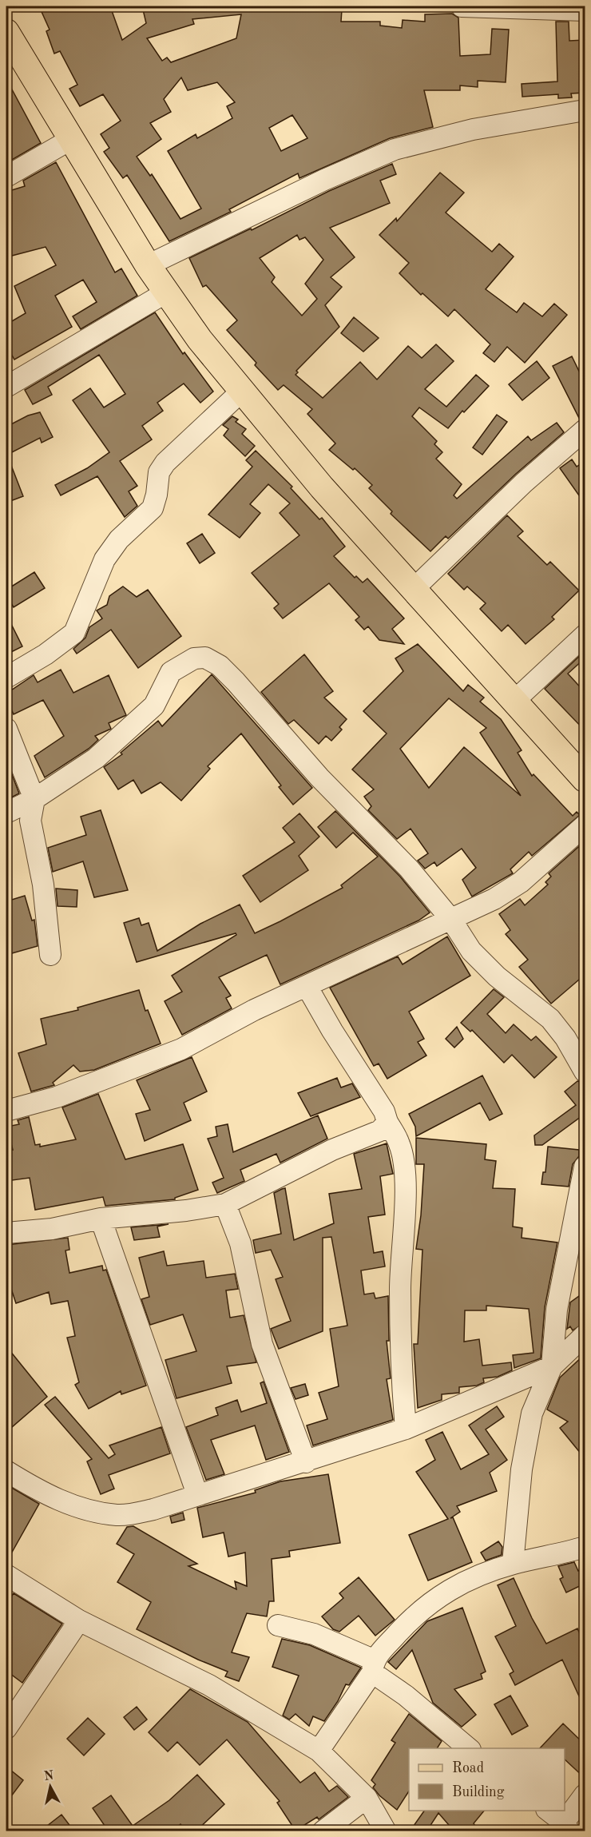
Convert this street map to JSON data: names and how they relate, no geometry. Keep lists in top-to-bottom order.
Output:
{
  "legend": ["Road", "Building"],
  "north": "top"
}
